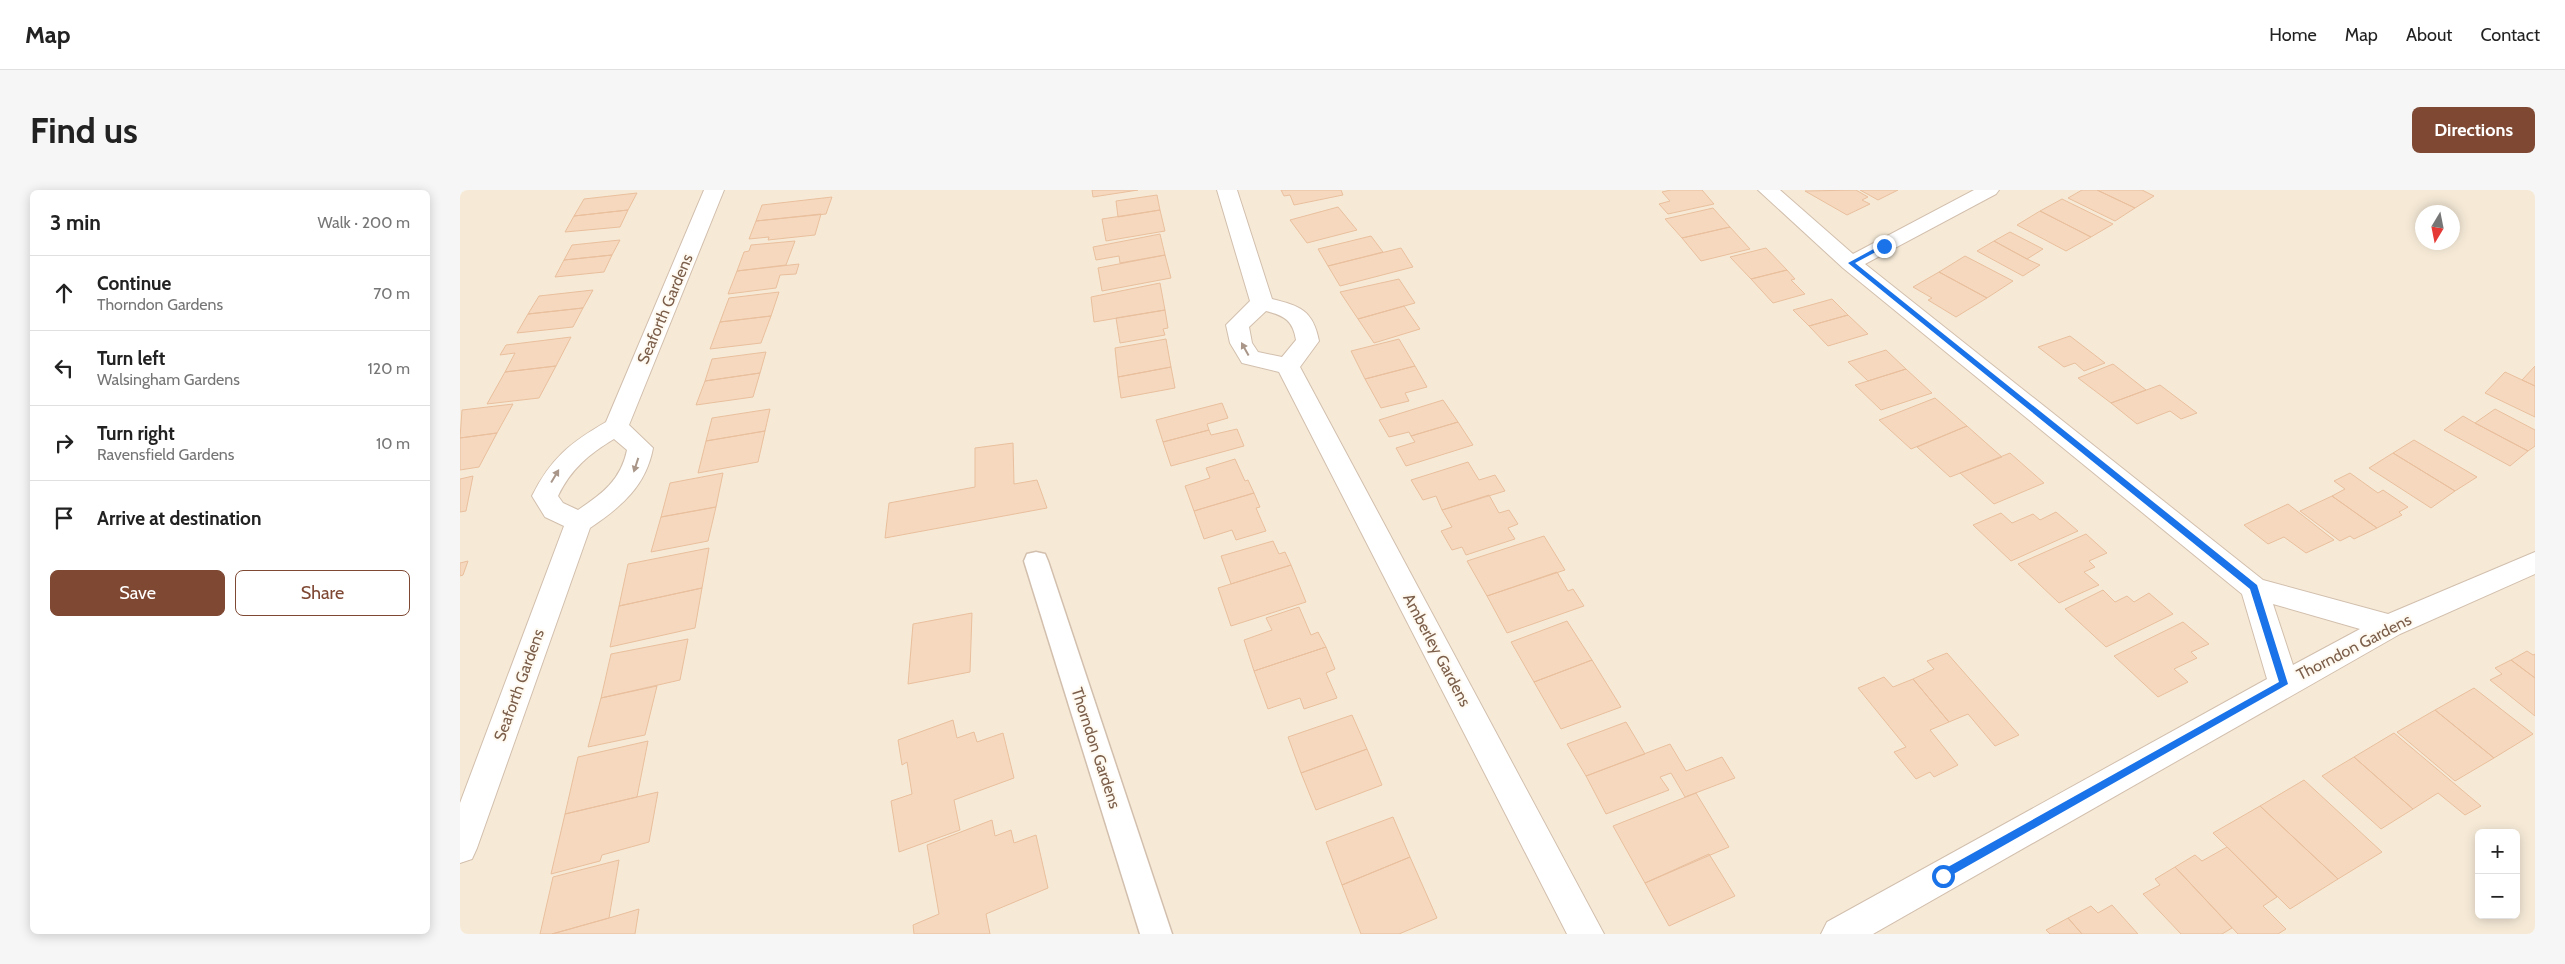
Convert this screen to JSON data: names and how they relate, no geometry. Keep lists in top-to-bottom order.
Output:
{
  "streets": {
    "street": ["Seaforth Gardens", "Thorndon Gardens", "Amberley Gardens"]
  },
  "north": "bottom",
  "page": {
    "header": "Map",
    "nav": [
      "Home",
      "Map",
      "About",
      "Contact"
    ],
    "buttons": [
      "Directions",
      ["Save", "Share"]
    ],
    "title": "Find us",
    "heading": ["3 min", "Walk · 200 m"],
    "list": [
      ["Continue", "Thorndon Gardens", "70 m"],
      ["Turn left", "Walsingham Gardens", "120 m"],
      ["Turn right", "Ravensfield Gardens", "10 m"],
      "Arrive at destination"
    ],
    "map_buttons": ["+", "−"]
  }
}
